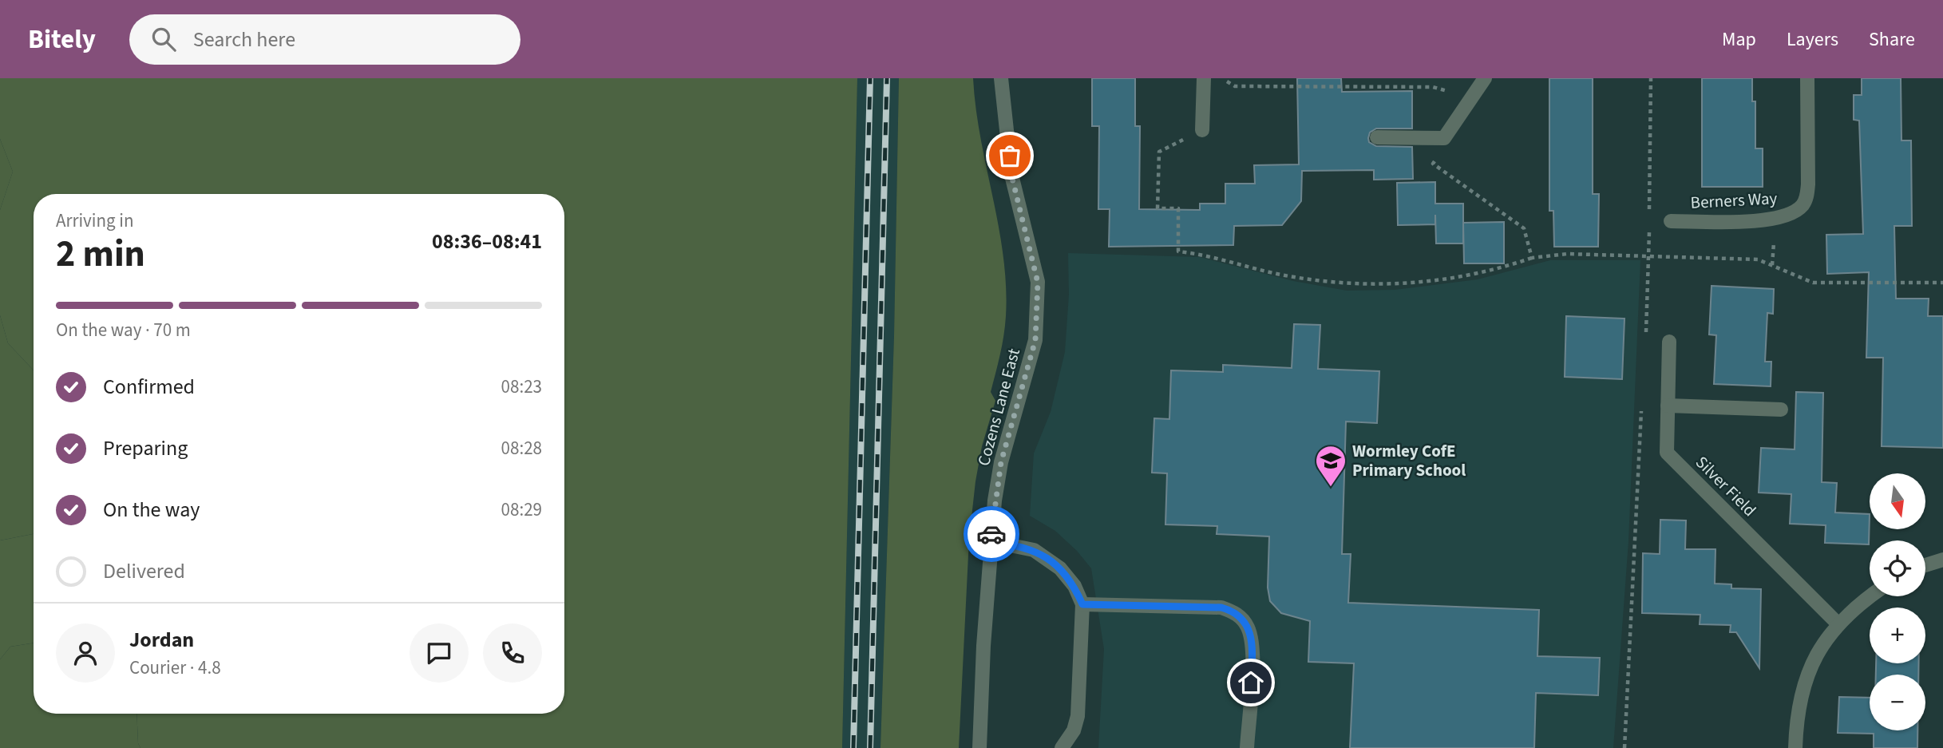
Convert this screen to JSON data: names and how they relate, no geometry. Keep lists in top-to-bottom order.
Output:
{
  "streets": {
    "street": ["Berners Way", "Cozens Lane East", "Silver Field"]
  },
  "places": {
    "school or university": ["Wormley CofE Primary School"]
  },
  "north": "bottom",
  "page": {
    "header": "Bitely",
    "search": "Search here",
    "nav": ["Map", "Layers", "Share"],
    "heading": ["2 min", "Arriving in", "08:36–08:41"],
    "panel": ["Jordan", "Courier · 4.8"],
    "bar": "On the way · 70 m",
    "list": [
      ["Confirmed", "08:23"],
      ["Preparing", "08:28"],
      ["On the way", "08:29"],
      "Delivered"
    ],
    "map_buttons": ["+", "−"]
  }
}
